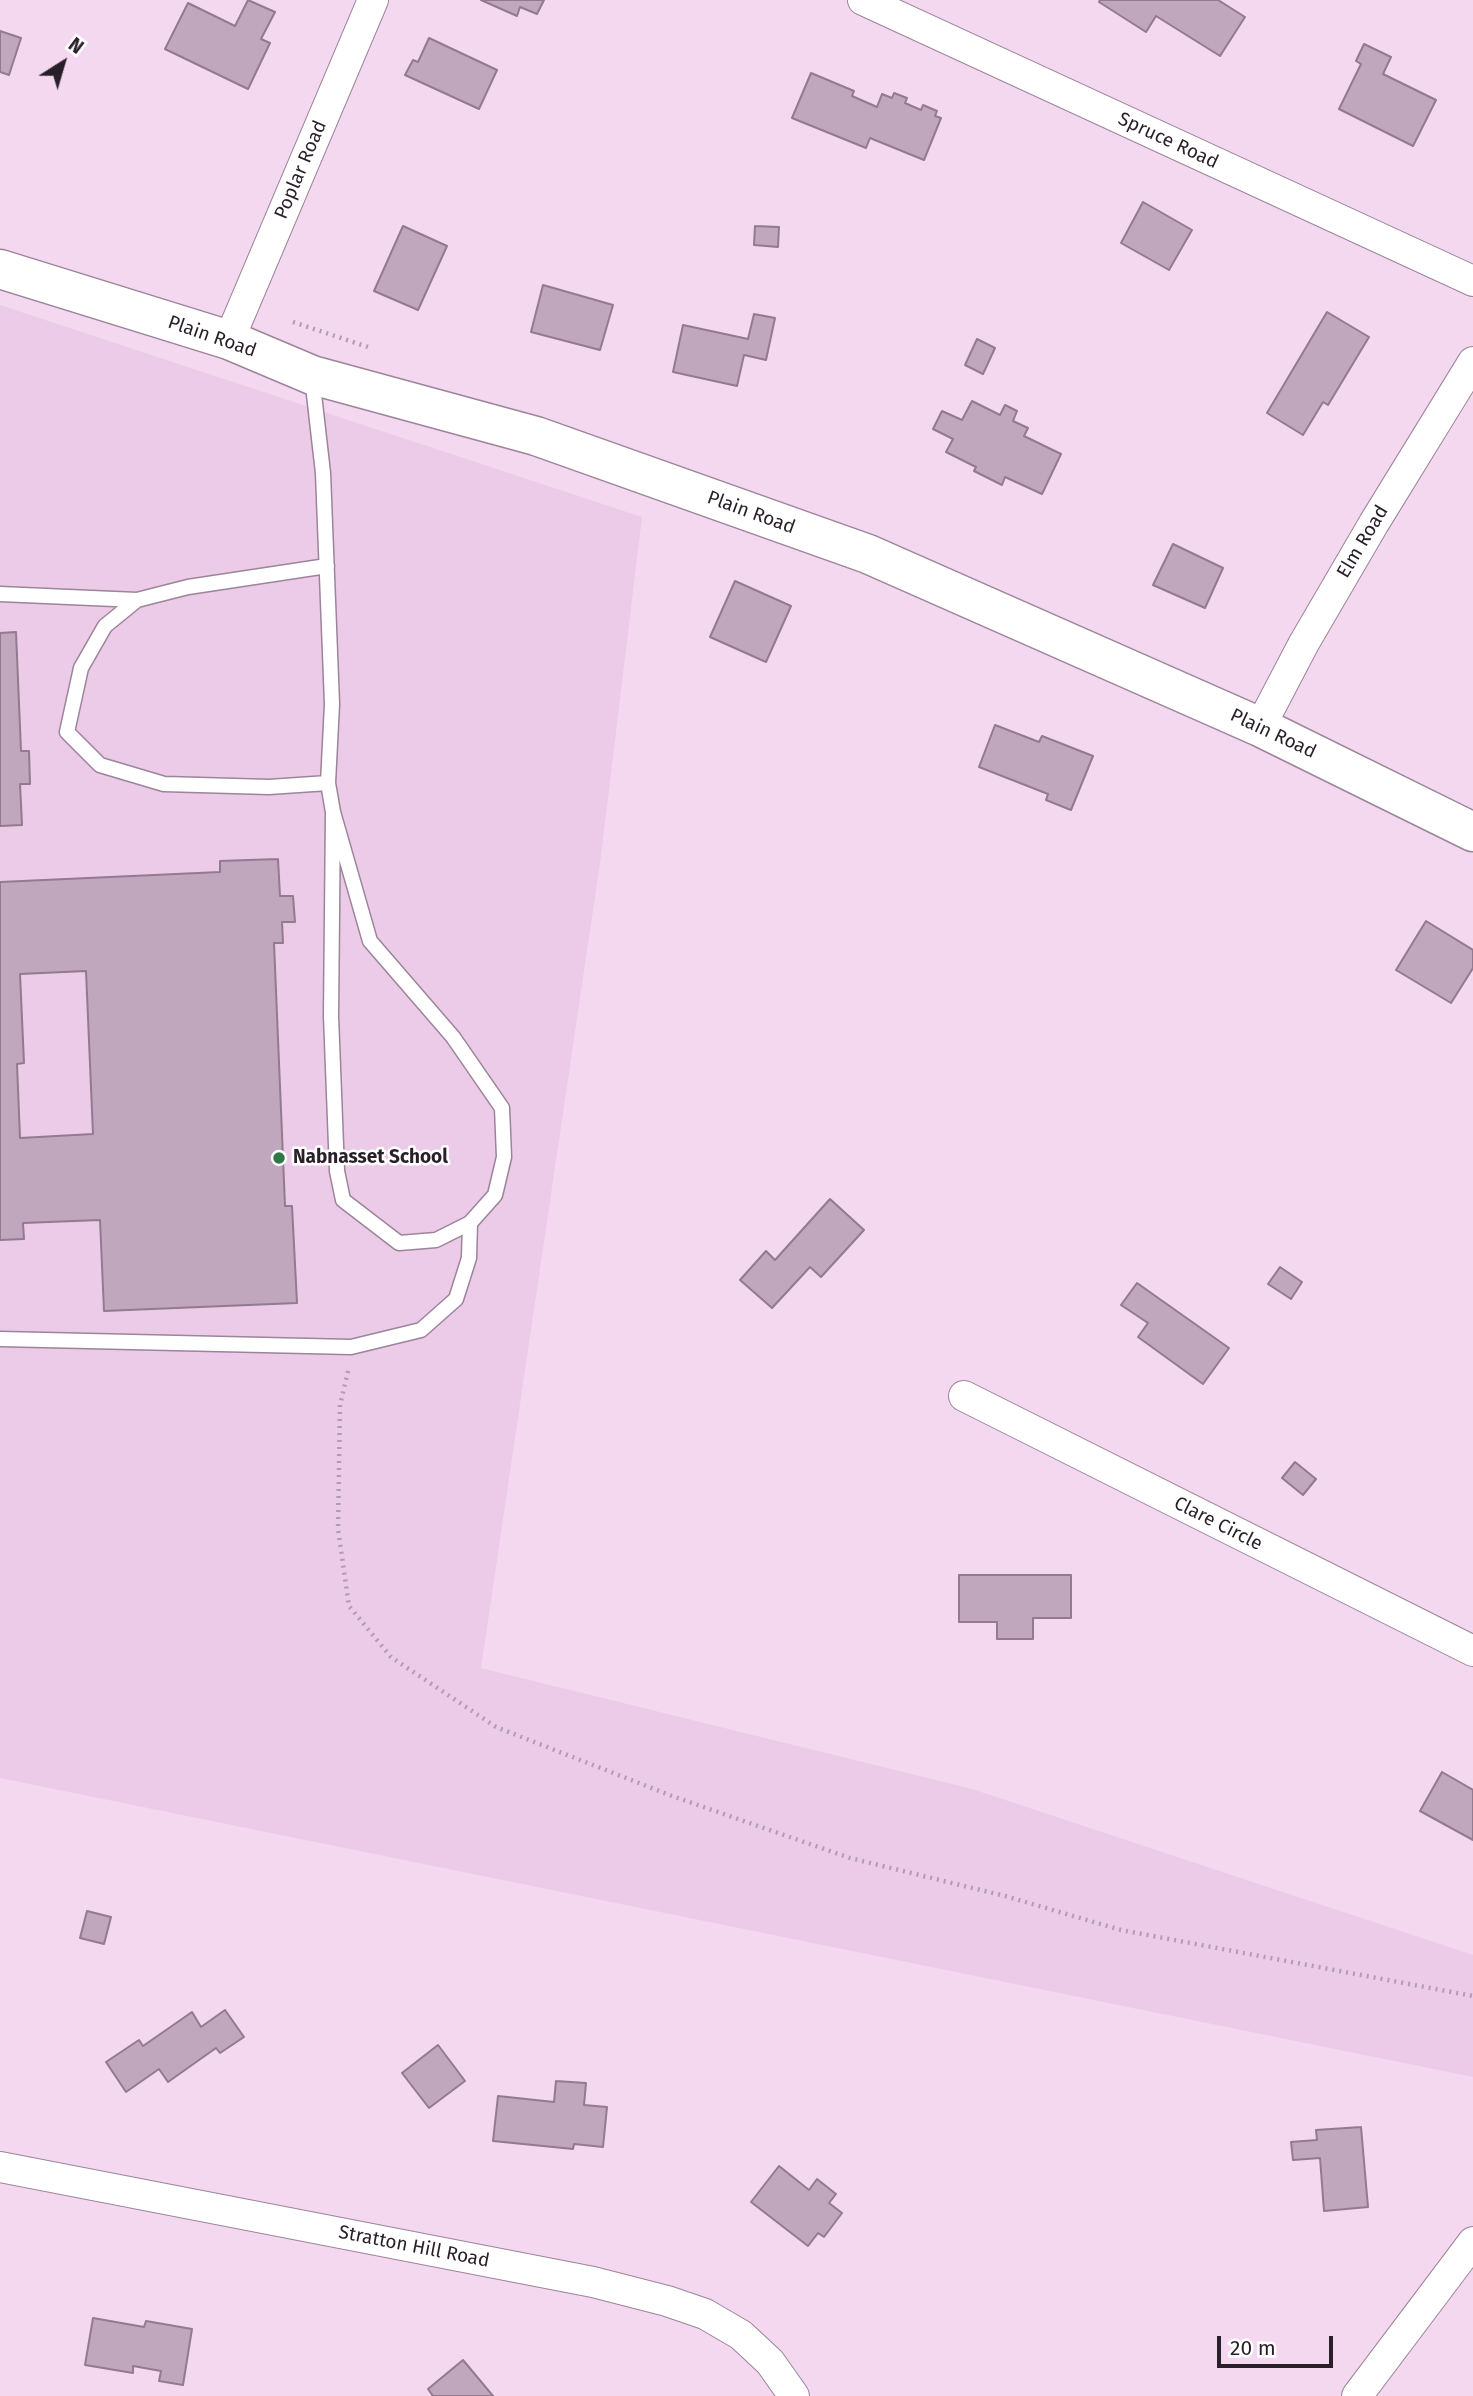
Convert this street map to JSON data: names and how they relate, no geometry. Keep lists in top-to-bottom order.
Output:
{
  "streets": {
    "main road": ["Plain Road"],
    "street": [
      "Spruce Road",
      "Poplar Road",
      "Elm Road",
      "Clare Circle",
      "Stratton Hill Road"
    ]
  },
  "crossings": [
    ["Poplar Road", "Plain Road"],
    ["Plain Road", "Elm Road"]
  ],
  "places": ["Nabnasset School"],
  "scale_bar": "20 m",
  "north": "top right"
}
